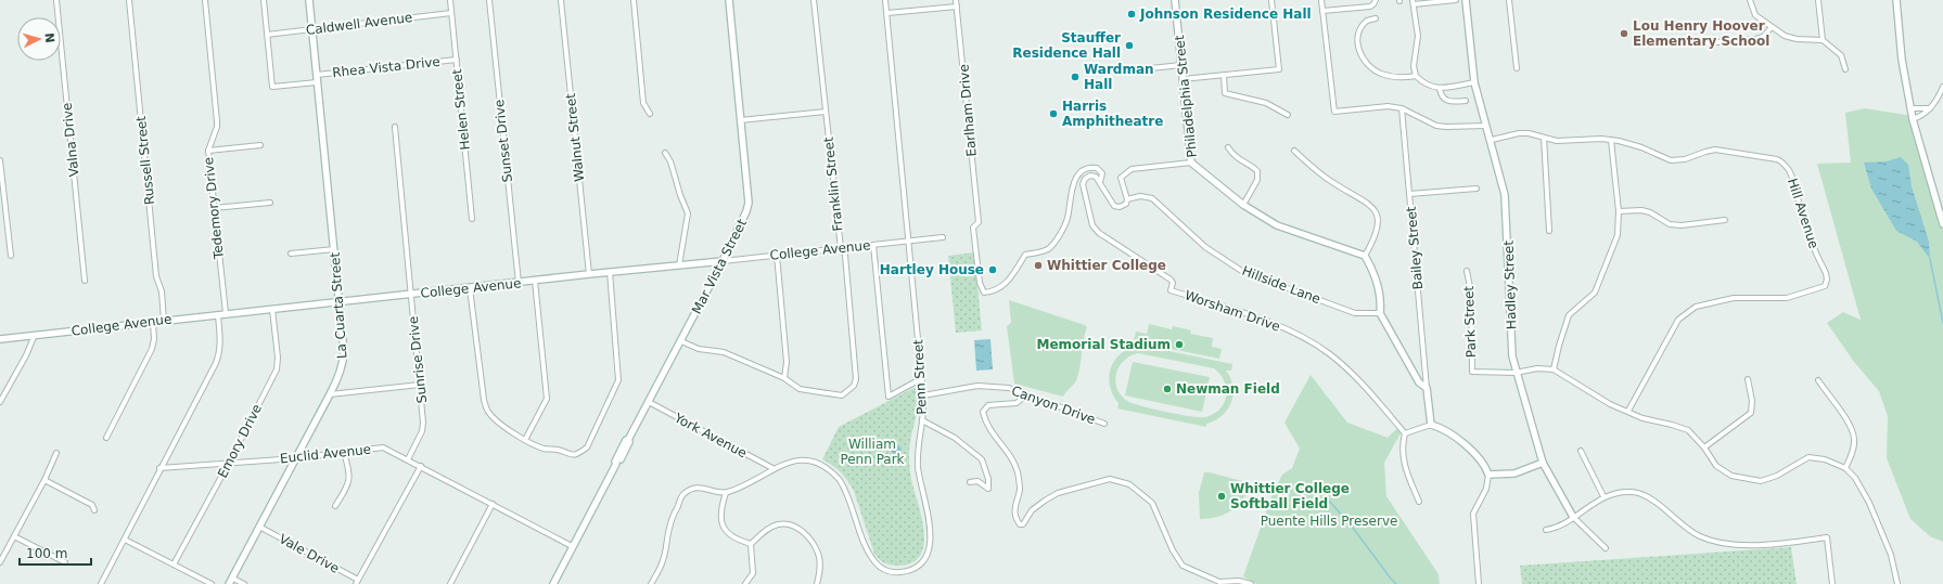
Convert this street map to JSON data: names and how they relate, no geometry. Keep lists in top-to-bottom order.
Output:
{
  "streets": {
    "street": [
      "Caldwell Avenue",
      "Rhea Vista Drive",
      "Philadelphia Street",
      "Helen Street",
      "Earlham Drive",
      "Walnut Street",
      "Valna Drive",
      "Sunset Drive",
      "Russell Street",
      "Franklin Street",
      "Tedemory Drive",
      "Hill Avenue",
      "Bailey Street",
      "College Avenue",
      "Mar Vista Street",
      "Hillside Lane",
      "Hadley Street",
      "La Cuarta Street",
      "Worsham Drive",
      "Park Street",
      "Sunrise Drive",
      "Penn Street",
      "Canyon Drive",
      "York Avenue",
      "Emory Drive",
      "Euclid Avenue",
      "Vale Drive"
    ]
  },
  "crossings": [
    ["Caldwell Avenue", "Rhea Vista Drive"],
    ["Caldwell Avenue", "Helen Street"],
    ["Caldwell Avenue", "La Cuarta Street"],
    ["Rhea Vista Drive", "Helen Street"],
    ["Rhea Vista Drive", "La Cuarta Street"],
    ["Earlham Drive", "Worsham Drive"],
    ["Walnut Street", "College Avenue"],
    ["Sunset Drive", "College Avenue"],
    ["Russell Street", "College Avenue"],
    ["Franklin Street", "College Avenue"],
    ["Tedemory Drive", "College Avenue"],
    ["Hill Avenue", "Hadley Street"],
    ["College Avenue", "Mar Vista Street"],
    ["College Avenue", "La Cuarta Street"],
    ["College Avenue", "Sunrise Drive"],
    ["College Avenue", "Penn Street"],
    ["College Avenue", "Emory Drive"],
    ["Mar Vista Street", "York Avenue"],
    ["Mar Vista Street", "Euclid Avenue"],
    ["Hadley Street", "Park Street"],
    ["La Cuarta Street", "Euclid Avenue"],
    ["La Cuarta Street", "Vale Drive"],
    ["Sunrise Drive", "Euclid Avenue"],
    ["Penn Street", "Canyon Drive"],
    ["Penn Street", "York Avenue"],
    ["Emory Drive", "Euclid Avenue"]
  ],
  "parks": ["William Penn Park", "Puente Hills Preserve"],
  "places": [
    "Johnson Residence Hall",
    "Lou Henry Hoover Elementary School",
    "Stauffer Residence Hall",
    "Wardman Hall",
    "Harris Amphitheatre",
    "Whittier College",
    "Hartley House",
    "Memorial Stadium",
    "Newman Field",
    "Whittier College Softball Field"
  ],
  "scale_bar": "100 m",
  "north": "right"
}
